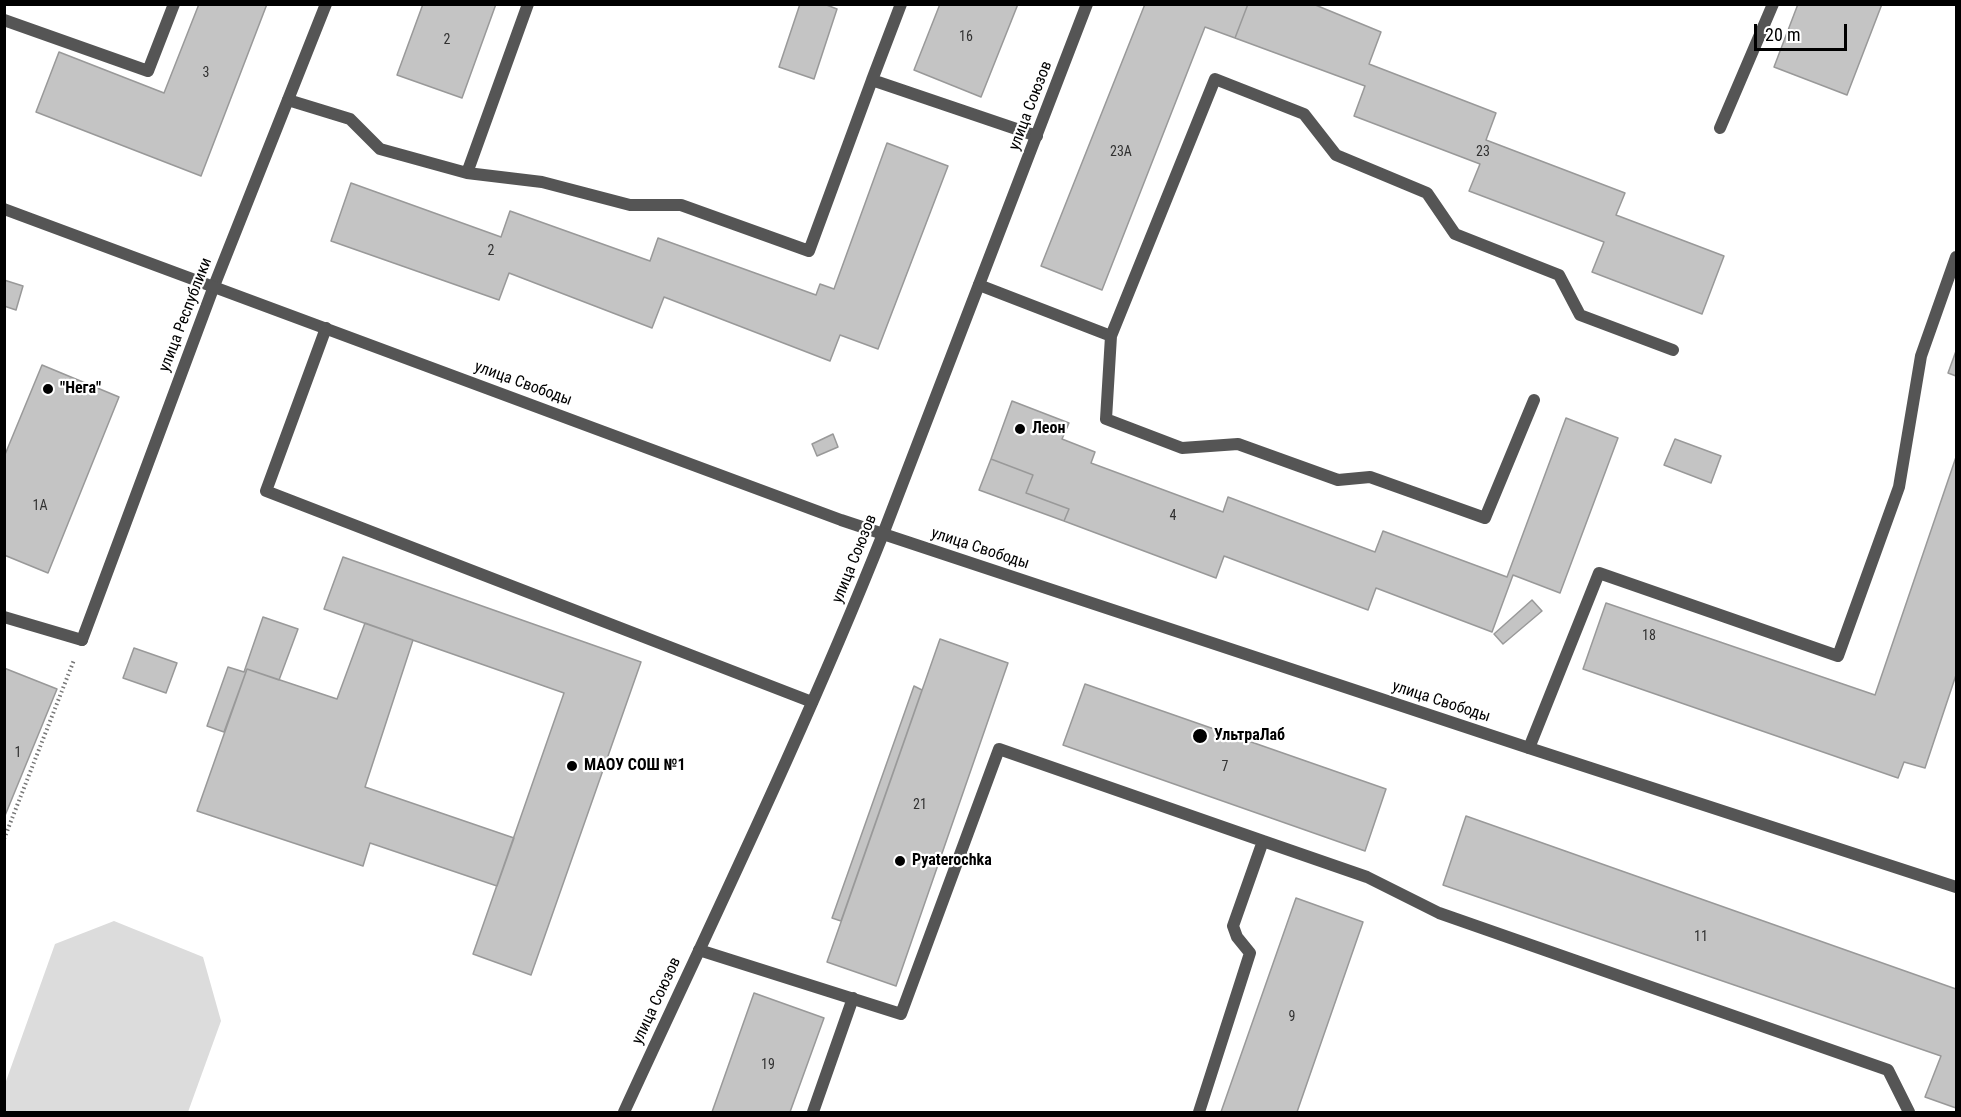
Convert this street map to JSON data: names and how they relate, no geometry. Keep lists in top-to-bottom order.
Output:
{
  "streets": {
    "street": ["улица Союзов", "улица Республики", "улица Свободы"]
  },
  "crossings": [
    ["улица Союзов", "улица Свободы"],
    ["улица Республики", "улица Свободы"]
  ],
  "places": [
    "\"Нега\"",
    "Леон",
    "УльтраЛаб",
    "МАОУ СОШ №1",
    "Pyaterochka"
  ],
  "house_numbers": [
    "16",
    "2",
    "3",
    "23А",
    "23",
    "2",
    "1А",
    "4",
    "18",
    "1",
    "7",
    "21",
    "11",
    "9",
    "19"
  ],
  "scale_bar": "20 m"
}
